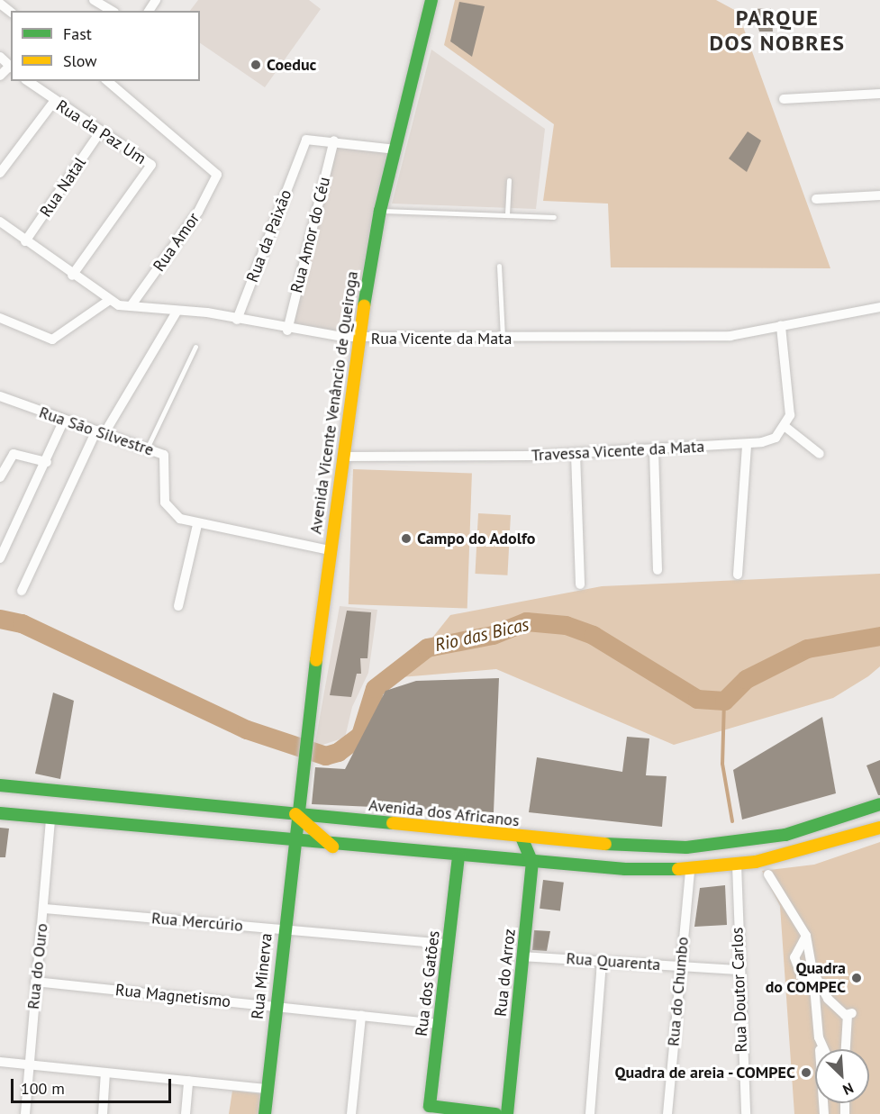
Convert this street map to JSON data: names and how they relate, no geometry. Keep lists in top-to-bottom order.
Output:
{
  "streets": {
    "main road": [
      "Avenida Vicente Venâncio de Queiroga",
      "Avenida dos Africanos",
      "Rua do Arroz",
      "Rua Minerva",
      "Rua dos Gatões"
    ],
    "street": [
      "Rua da Paz Um",
      "Rua Natal",
      "Rua Amor do Céu",
      "Rua da Paixão",
      "Rua Amor",
      "Rua Vicente da Mata",
      "Rua São Silvestre",
      "Travessa Vicente da Mata",
      "Rua Mercúrio",
      "Rua Quarenta",
      "Rua do Ouro",
      "Rua Doutor Carlos",
      "Rua do Chumbo",
      "Rua Magnetismo"
    ]
  },
  "crossings": [
    ["Rua da Paz Um", "Rua Natal"],
    ["Rua da Paz Um", "Rua Vicente da Mata"],
    ["Rua Natal", "Rua Vicente da Mata"],
    ["Rua Amor do Céu", "Rua da Paixão"],
    ["Rua Amor do Céu", "Rua Vicente da Mata"],
    ["Rua da Paixão", "Rua Vicente da Mata"],
    ["Rua Amor", "Rua Vicente da Mata"],
    ["Rua Vicente da Mata", "Avenida Vicente Venâncio de Queiroga"],
    ["Avenida Vicente Venâncio de Queiroga", "Rua São Silvestre"],
    ["Avenida Vicente Venâncio de Queiroga", "Travessa Vicente da Mata"],
    ["Avenida Vicente Venâncio de Queiroga", "Avenida dos Africanos"],
    ["Avenida Vicente Venâncio de Queiroga", "Rua Minerva"],
    ["Avenida dos Africanos", "Rua do Arroz"],
    ["Avenida dos Africanos", "Rua Minerva"],
    ["Rua Mercúrio", "Rua do Ouro"],
    ["Rua Mercúrio", "Rua Minerva"],
    ["Rua Mercúrio", "Rua dos Gatões"],
    ["Rua Quarenta", "Rua do Arroz"],
    ["Rua Quarenta", "Rua Doutor Carlos"],
    ["Rua Quarenta", "Rua do Chumbo"],
    ["Rua do Ouro", "Rua Magnetismo"],
    ["Rua Minerva", "Rua Magnetismo"],
    ["Rua dos Gatões", "Rua Magnetismo"]
  ],
  "districts": ["PARQUE DOS NOBRES"],
  "water": ["Rio das Bicas"],
  "places": [
    "Coeduc",
    "Campo do Adolfo",
    "Quadra do COMPEC",
    "Quadra de areia - COMPEC"
  ],
  "legend": ["Fast", "Slow"],
  "scale_bar": "100 m",
  "north": "bottom right"
}
